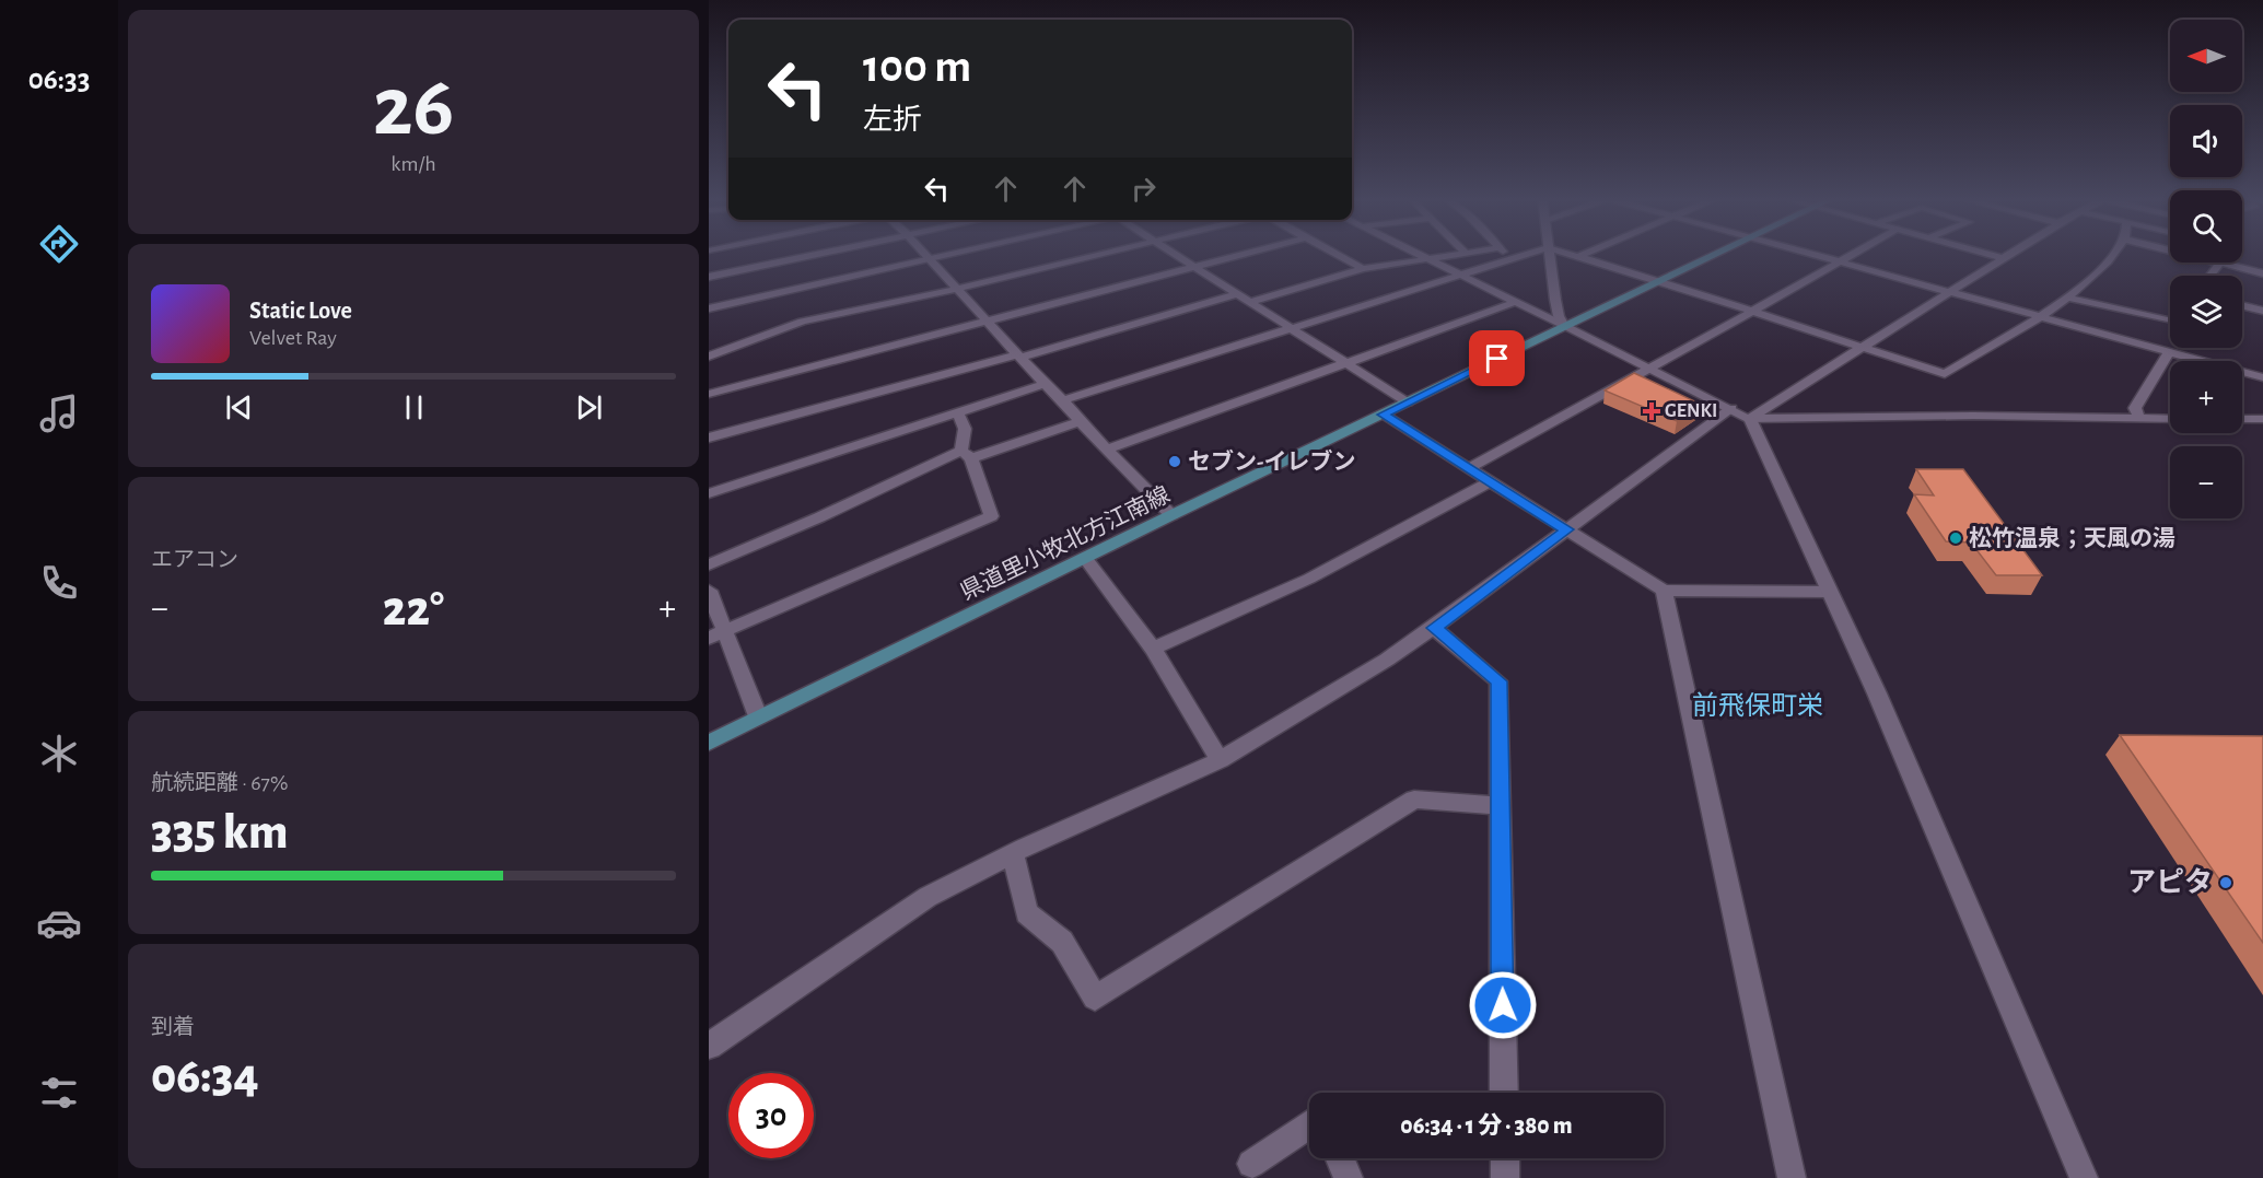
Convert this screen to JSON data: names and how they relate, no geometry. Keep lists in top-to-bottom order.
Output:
{
  "streets": {
    "main road": ["県道里小牧北方江南線"]
  },
  "districts": ["前飛保町栄"],
  "places": {
    "health": ["GENKI"],
    "other": ["セブン-イレブン", "松竹温泉；天風の湯", "アピタ"]
  },
  "north": "left",
  "page": {
    "tabs": "06:33",
    "tile": [
      ["26", "km/h"],
      "エアコン",
      ["航続距離 · 67%", "335 km"],
      ["到着", "06:34"]
    ],
    "map_buttons": ["+", "−"],
    "turn": ["100 m", "左折"],
    "song": ["Static Love", "Velvet Ray"],
    "heat": ["−", "22°", "+"],
    "limit": "30",
    "trip": "06:34 · 1 分 · 380 m"
  }
}
